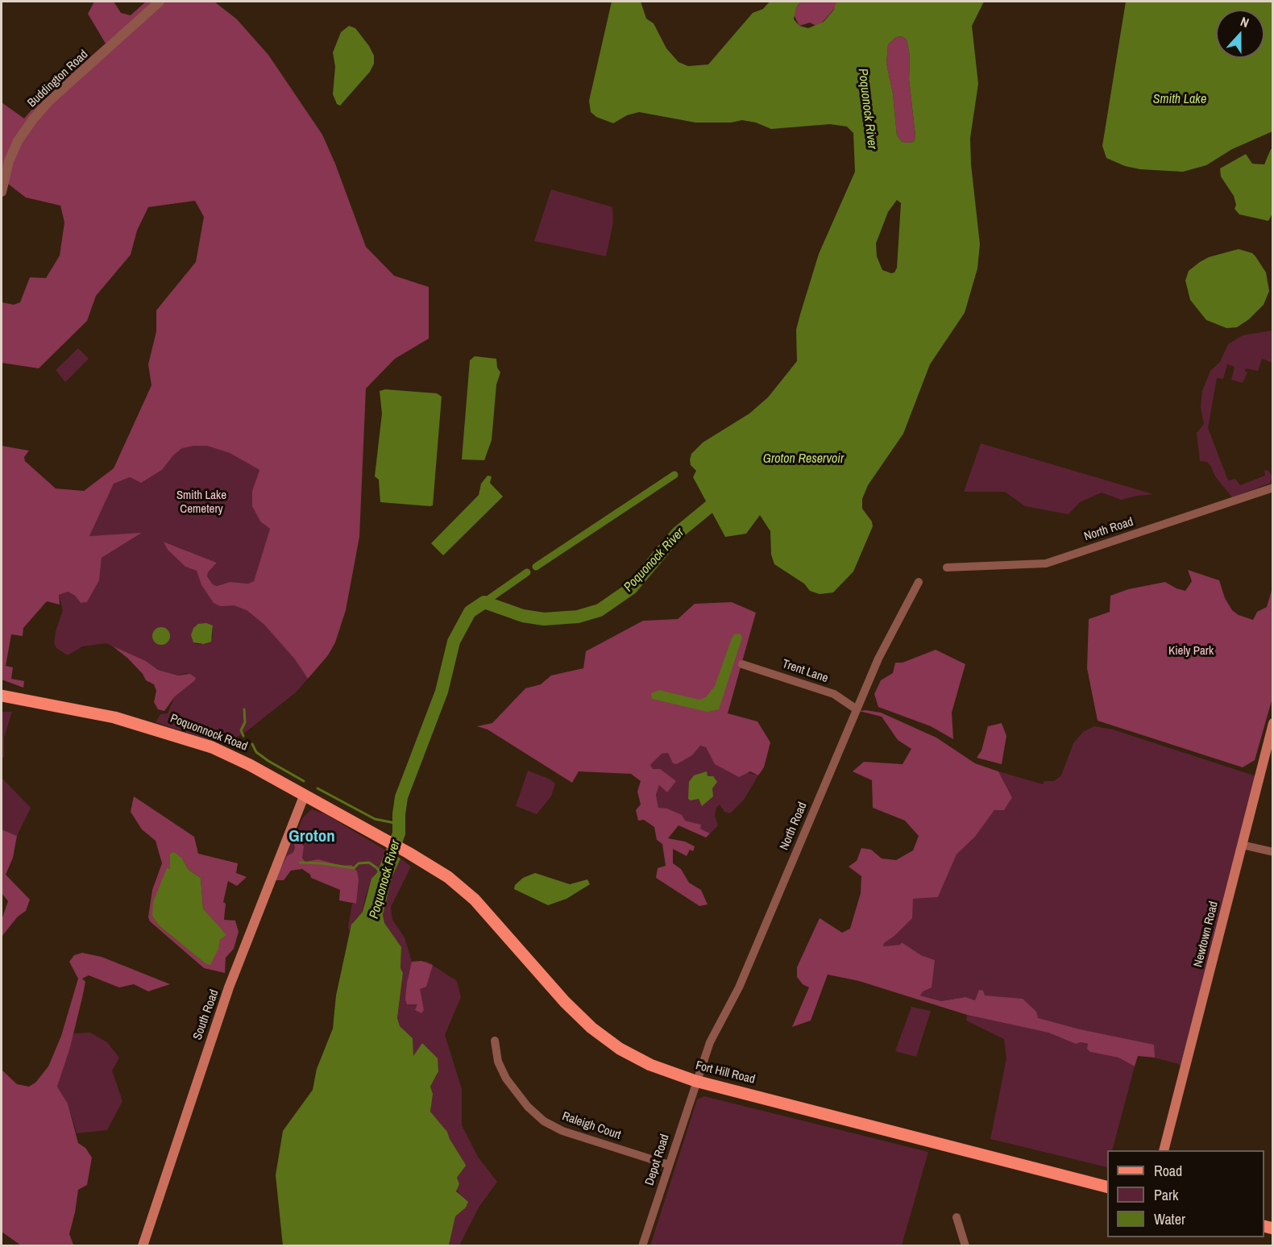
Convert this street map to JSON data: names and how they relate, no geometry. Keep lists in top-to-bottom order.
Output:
{
  "streets": {
    "main road": [
      "Poquonnock Road",
      "Newtown Road",
      "South Road",
      "Fort Hill Road"
    ],
    "street": [
      "Buddington Road",
      "North Road",
      "Trent Lane",
      "Raleigh Court",
      "Depot Road"
    ]
  },
  "crossings": [
    ["North Road", "Trent Lane"],
    ["North Road", "Fort Hill Road"],
    ["North Road", "Depot Road"],
    ["Poquonnock Road", "South Road"],
    ["Poquonnock Road", "Fort Hill Road"],
    ["Fort Hill Road", "Depot Road"],
    ["Raleigh Court", "Depot Road"]
  ],
  "districts": ["Groton"],
  "water": ["Smith Lake", "Poquonock River", "Groton Reservoir"],
  "parks": ["Smith Lake Cemetery", "Kiely Park"],
  "legend": ["Road", "Park", "Water"],
  "north": "top"
}
